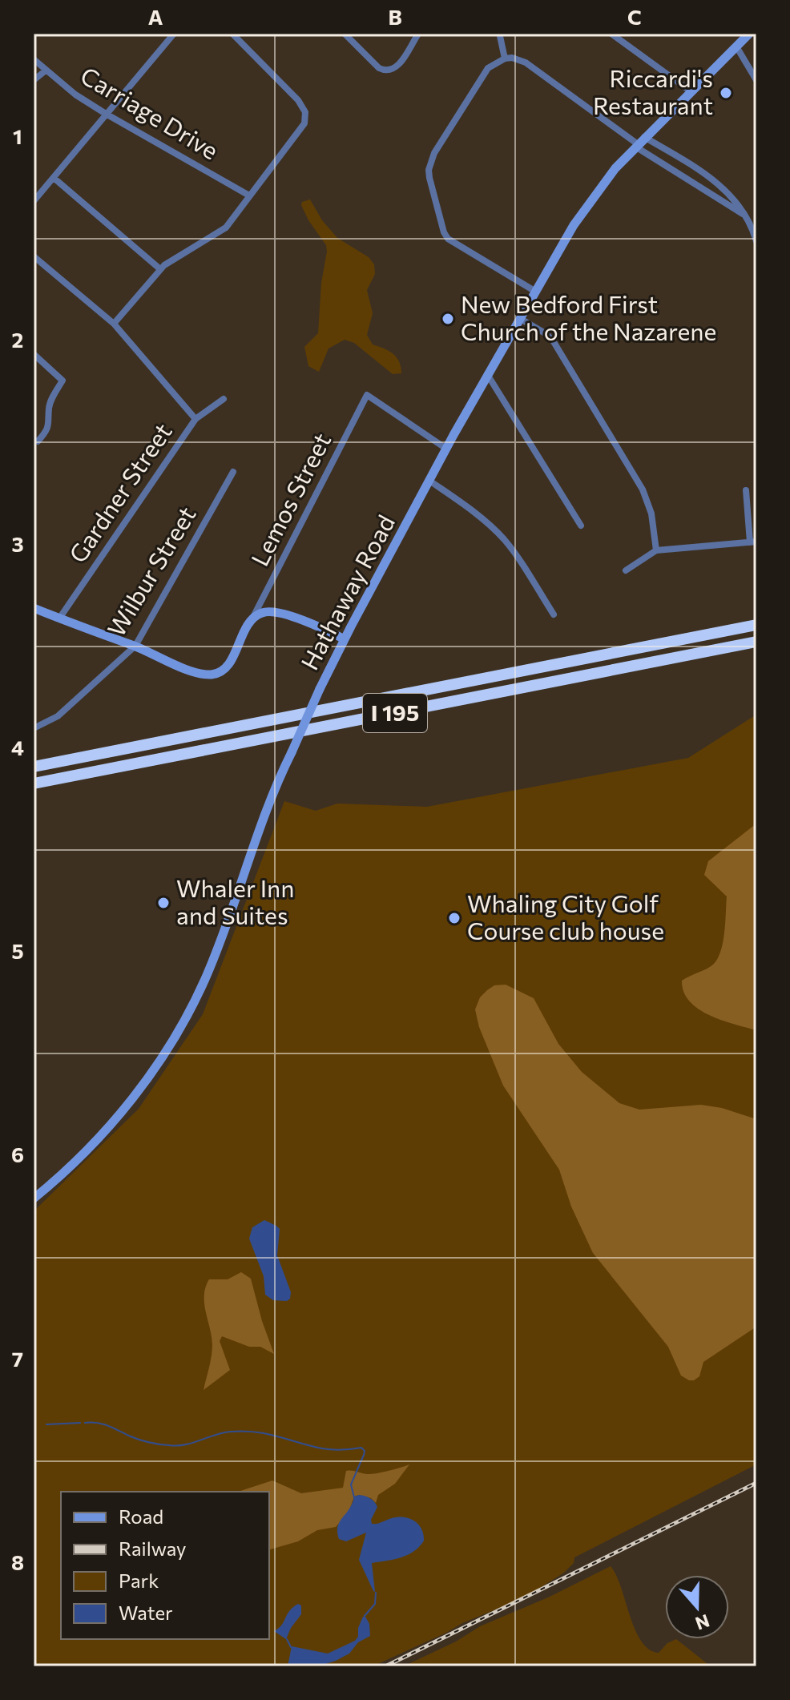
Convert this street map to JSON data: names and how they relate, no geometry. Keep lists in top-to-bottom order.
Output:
{
  "streets": {
    "highway": ["I 195"],
    "main road": ["Hathaway Road"],
    "street": [
      "Carriage Drive",
      "Gardner Street",
      "Lemos Street",
      "Wilbur Street"
    ]
  },
  "crossings": [
    ["Lemos Street", "Hathaway Road"]
  ],
  "places": [
    "Riccardi's Restaurant",
    "New Bedford First Church of the Nazarene",
    "Whaler Inn and Suites",
    "Whaling City Golf Course club house"
  ],
  "legend": [
    "Road",
    "Railway",
    "Park",
    "Water"
  ],
  "north": "bottom",
  "grid": {
    "columns": ["A", "B", "C"],
    "rows": [
      "1",
      "2",
      "3",
      "4",
      "5",
      "6",
      "7",
      "8"
    ]
  }
}
